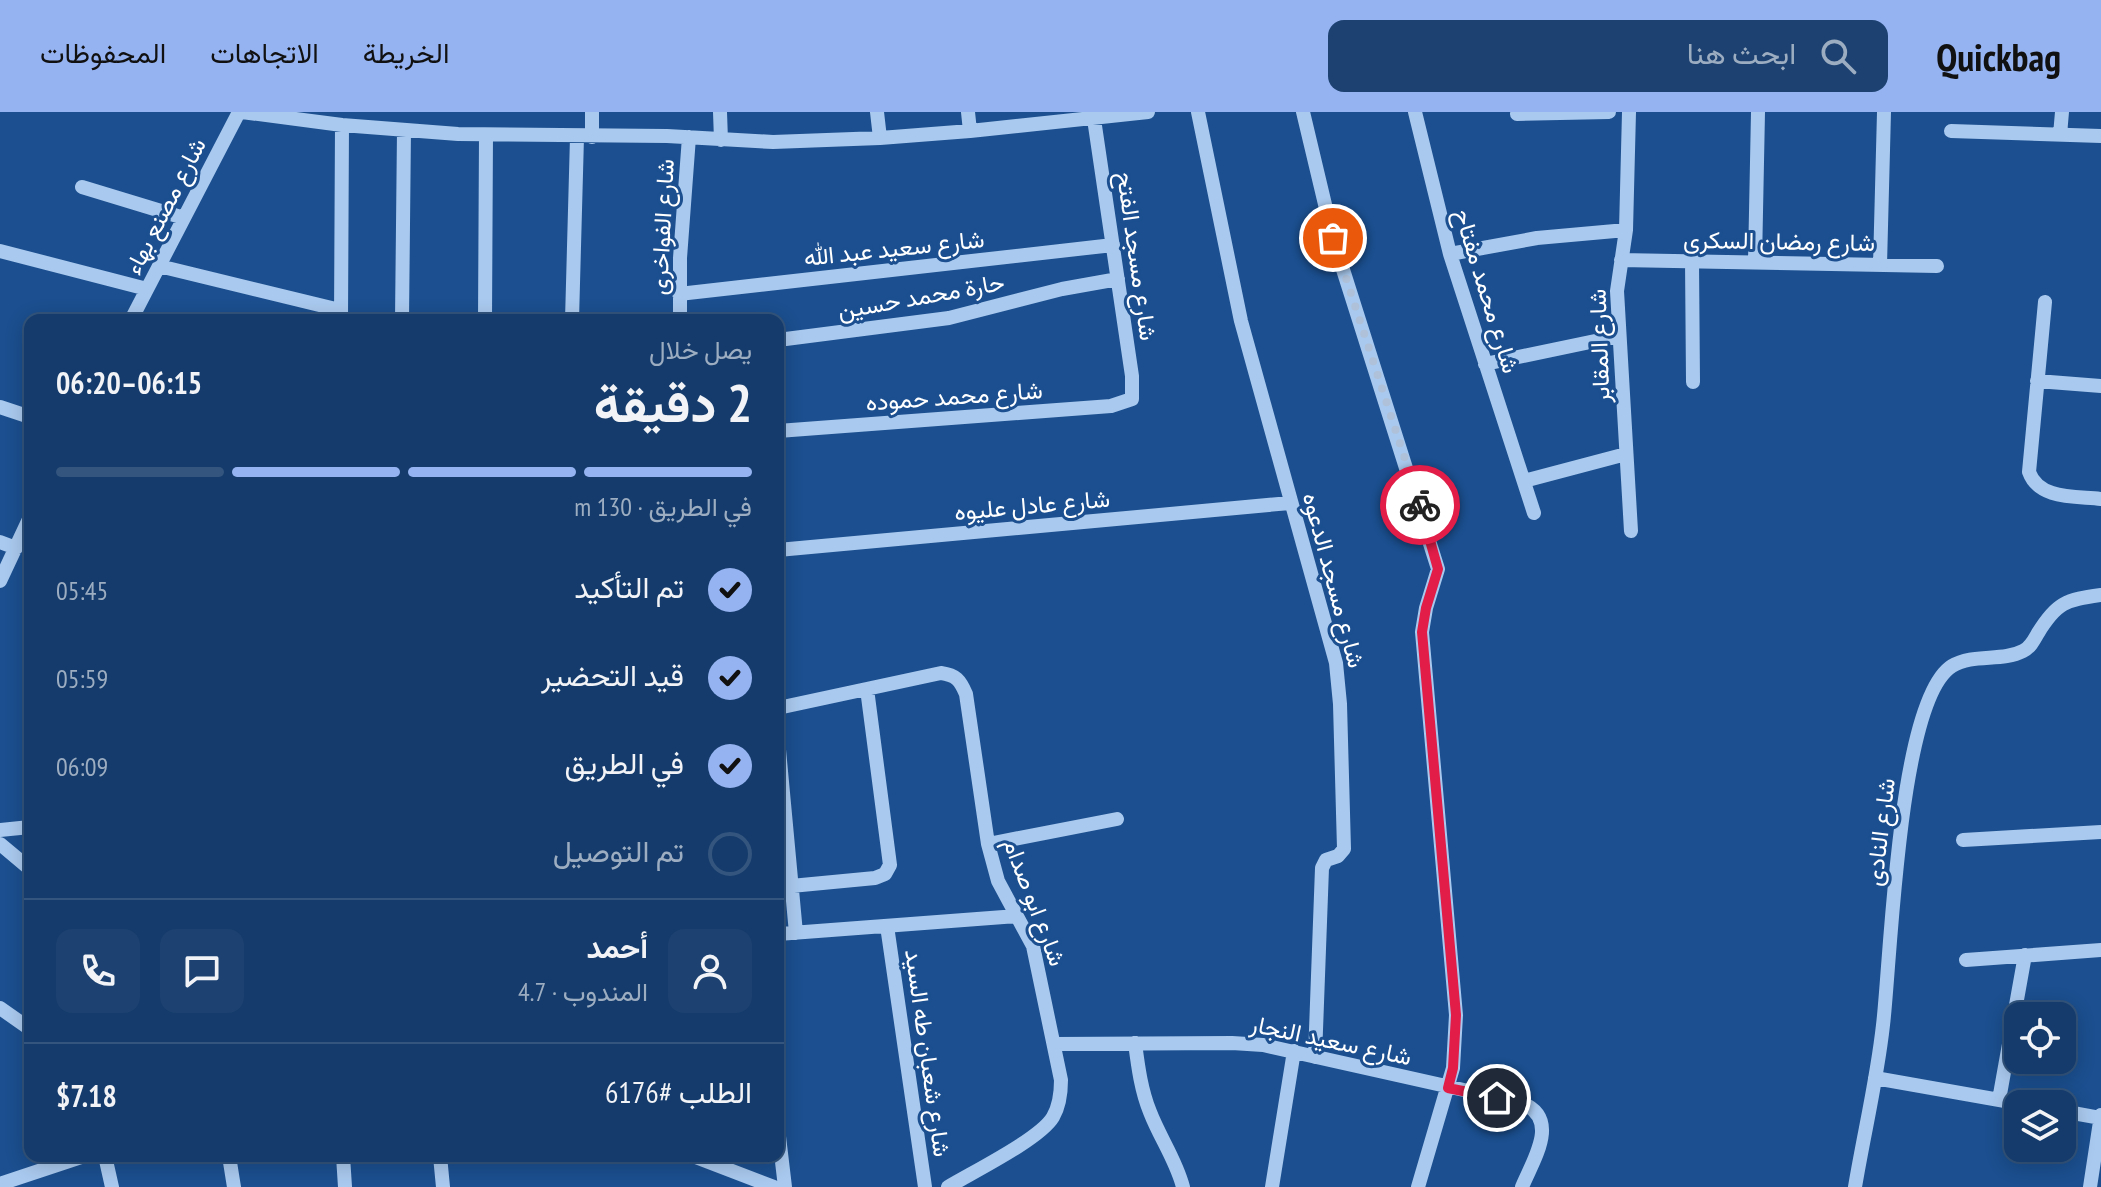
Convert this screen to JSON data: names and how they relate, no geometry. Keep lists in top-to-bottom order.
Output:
{
  "streets": {
    "street": [
      "شارع مصنع بهاء",
      "شارع الفواخرى",
      "شارع رمضان السكرى",
      "شارع سعيد عبد الله",
      "شارع مسجد الفتح",
      "شارع محمد مفتاح",
      "حارة محمد حسين",
      "شارع المقابر",
      "شارع محمد حموده",
      "شارع عادل عليوه",
      "شارع مسجد الدعوه",
      "شارع النادى",
      "شارع ابو صدام",
      "شارع سعيد النجار",
      "شارع شعبان طه السيد"
    ]
  },
  "crossings": [
    ["شارع الفواخرى", "شارع سعيد عبد الله"],
    ["شارع رمضان السكرى", "شارع المقابر"],
    ["شارع سعيد عبد الله", "شارع مسجد الفتح"],
    ["شارع مسجد الفتح", "حارة محمد حسين"],
    ["شارع مسجد الفتح", "شارع محمد حموده"],
    ["شارع عادل عليوه", "شارع مسجد الدعوه"],
    ["شارع مسجد الدعوه", "شارع سعيد النجار"],
    ["شارع ابو صدام", "شارع سعيد النجار"]
  ],
  "page": {
    "header": "Quickbag",
    "search": "ابحث هنا",
    "nav": ["الخريطة", "الاتجاهات", "المحفوظات"],
    "heading": ["2 دقيقة", "يصل خلال", "06:15–06:20"],
    "panel": [
      "أحمد",
      "المندوب · 4.7",
      "الطلب #6176",
      "$7.18"
    ],
    "bar": "في الطريق · 130 m",
    "list": [
      ["تم التأكيد", "05:45"],
      ["قيد التحضير", "05:59"],
      ["في الطريق", "06:09"],
      "تم التوصيل"
    ]
  }
}
